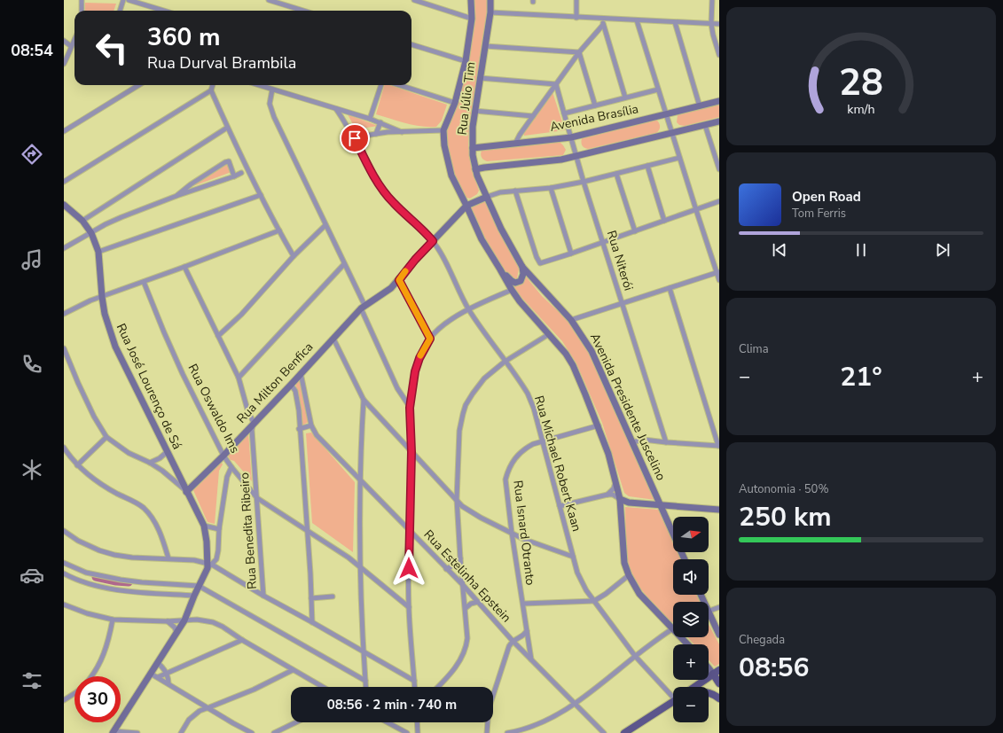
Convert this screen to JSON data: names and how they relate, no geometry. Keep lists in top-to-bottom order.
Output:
{
  "streets": {
    "main road": [
      "Rua Júlio Tim",
      "Avenida Brasília",
      "Rua Milton Benfica",
      "Rua José Lourenço de Sá",
      "Avenida Presidente Juscelino",
      "Rua Oswaldo Ims"
    ],
    "street": [
      "Rua Niterói",
      "Rua Michael Robert Kaan",
      "Rua Benedita Ribeiro",
      "Rua Isnard Otranto",
      "Rua Estelinha Epstein"
    ]
  },
  "crossings": [
    ["Rua Júlio Tim", "Avenida Brasília"],
    ["Rua Júlio Tim", "Avenida Presidente Juscelino"],
    ["Avenida Brasília", "Rua Niterói"],
    ["Rua Milton Benfica", "Rua José Lourenço de Sá"],
    ["Rua Milton Benfica", "Rua Oswaldo Ims"],
    ["Rua Milton Benfica", "Rua Michael Robert Kaan"],
    ["Rua Milton Benfica", "Rua Benedita Ribeiro"],
    ["Rua Milton Benfica", "Rua Estelinha Epstein"],
    ["Rua José Lourenço de Sá", "Rua Oswaldo Ims"],
    ["Rua Michael Robert Kaan", "Rua Isnard Otranto"],
    ["Rua Isnard Otranto", "Rua Estelinha Epstein"]
  ],
  "north": "right",
  "page": {
    "tabs": "08:54",
    "turn": ["360 m", "Rua Durval Brambila"],
    "song": ["Open Road", "Tom Ferris"],
    "tile": [
      "Clima",
      ["Autonomia · 50%", "250 km"],
      ["Chegada", "08:56"]
    ],
    "heat": ["−", "21°", "+"],
    "map_buttons": ["+", "−"],
    "limit": "30",
    "trip": "08:56 · 2 min · 740 m",
    "gauge": ["28", "km/h"]
  }
}
